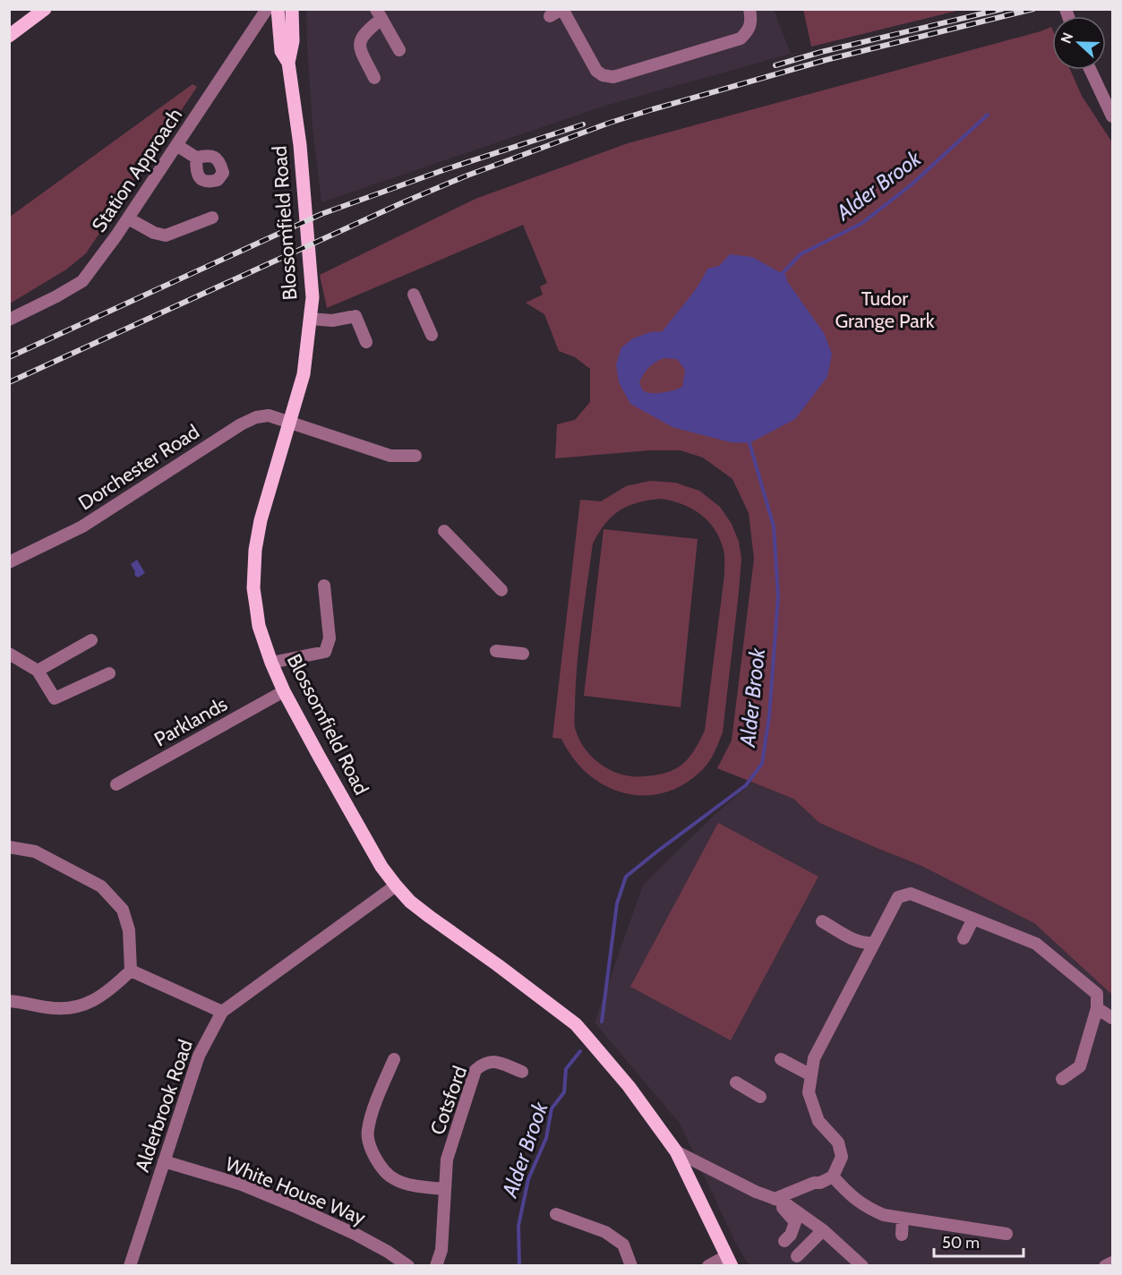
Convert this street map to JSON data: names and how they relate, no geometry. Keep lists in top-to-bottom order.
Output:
{
  "streets": {
    "main road": ["Blossomfield Road"],
    "street": [
      "Station Approach",
      "Dorchester Road",
      "Parklands",
      "Cotsford",
      "Alderbrook Road",
      "White House Way"
    ]
  },
  "crossings": [
    ["Blossomfield Road", "Dorchester Road"],
    ["Blossomfield Road", "Parklands"],
    ["Blossomfield Road", "Alderbrook Road"],
    ["Alderbrook Road", "White House Way"]
  ],
  "water": ["Alder Brook"],
  "parks": ["Tudor Grange Park"],
  "scale_bar": "50 m",
  "north": "left"
}
